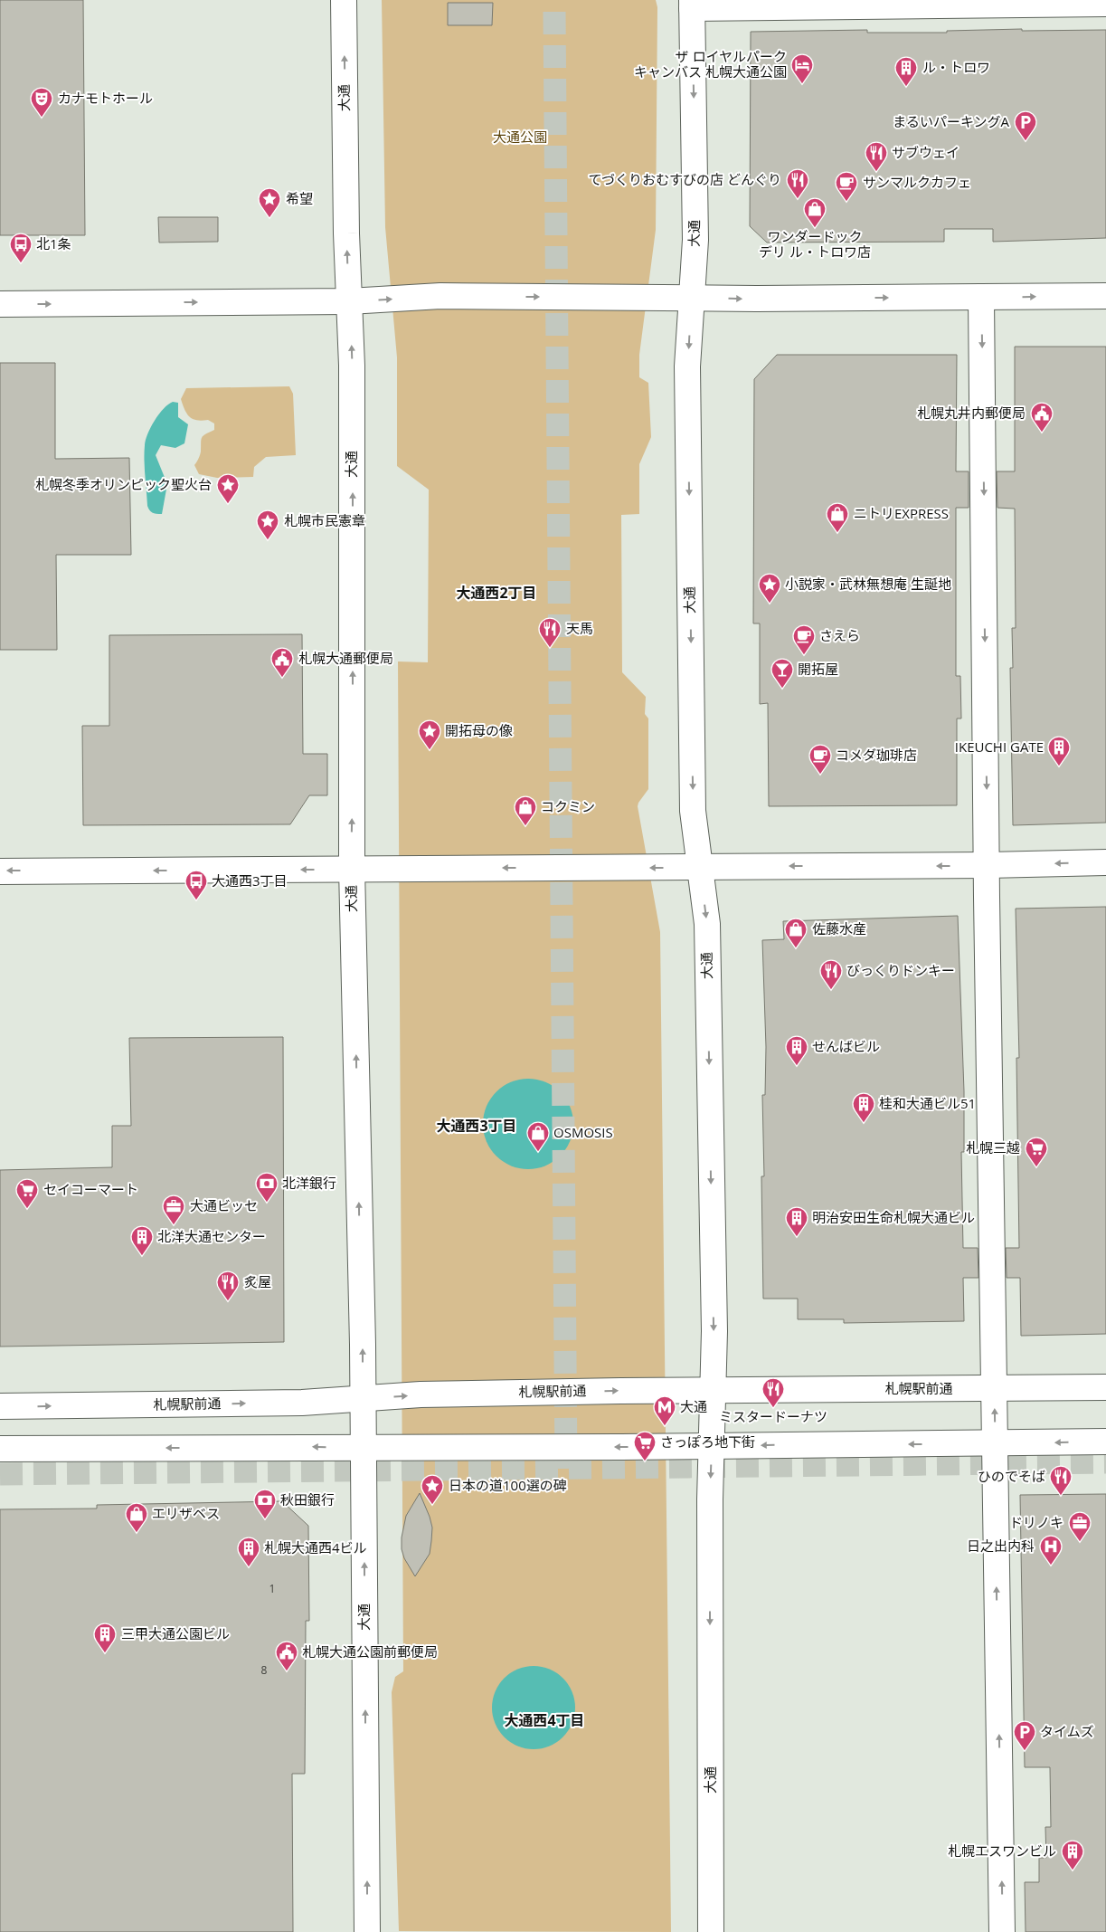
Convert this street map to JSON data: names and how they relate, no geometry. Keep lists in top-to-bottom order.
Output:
{
  "streets": {
    "main road": ["大通", "札幌駅前通"]
  },
  "crossings": [
    ["大通", "札幌駅前通"]
  ],
  "districts": ["大通西2丁目", "大通西3丁目", "大通西4丁目"],
  "parks": ["大通公園"],
  "places": {
    "hotel": ["ザ ロイヤルパーク キャンバス 札幌大通公園"],
    "building": [
      "ル・トロワ",
      "IKEUCHI GATE",
      "せんばビル",
      "桂和大通ビル51",
      "明治安田生命札幌大通ビル",
      "北洋大通センター",
      "札幌大通西4ビル",
      "三甲大通公園ビル",
      "札幌エスワンビル"
    ],
    "theatre": ["カナモトホール"],
    "parking": ["まるいパーキングA", "タイムズ"],
    "restaurant": [
      "サブウェイ",
      "てづくりおむすびの店 どんぐり",
      "天馬",
      "びっくりドンキー",
      "炙屋",
      "ミスタードーナツ",
      "ひのでそば"
    ],
    "cafe": ["サンマルクカフェ", "さえら", "コメダ珈琲店"],
    "place": [
      "希望",
      "札幌冬季オリンピック聖火台",
      "札幌市民憲章",
      "小説家・武林無想庵 生誕地",
      "開拓母の像",
      "日本の道100選の碑"
    ],
    "shop": [
      "ワンダードック デリ ル・トロワ店",
      "ニトリEXPRESS",
      "コクミン",
      "佐藤水産",
      "OSMOSIS",
      "エリザベス"
    ],
    "bus stop": ["北1条", "大通西3丁目"],
    "public building": ["札幌丸井内郵便局", "札幌大通郵便局", "札幌大通公園前郵便局"],
    "bar": ["開拓屋"],
    "supermarket": ["札幌三越", "セイコーマート", "さっぽろ地下街"],
    "bank": ["北洋銀行", "秋田銀行"],
    "office": ["大通ビッセ", "ドリノキ"],
    "metro station": ["大通"],
    "hospital": ["日之出内科"]
  },
  "house_numbers": ["1", "8"]
}
